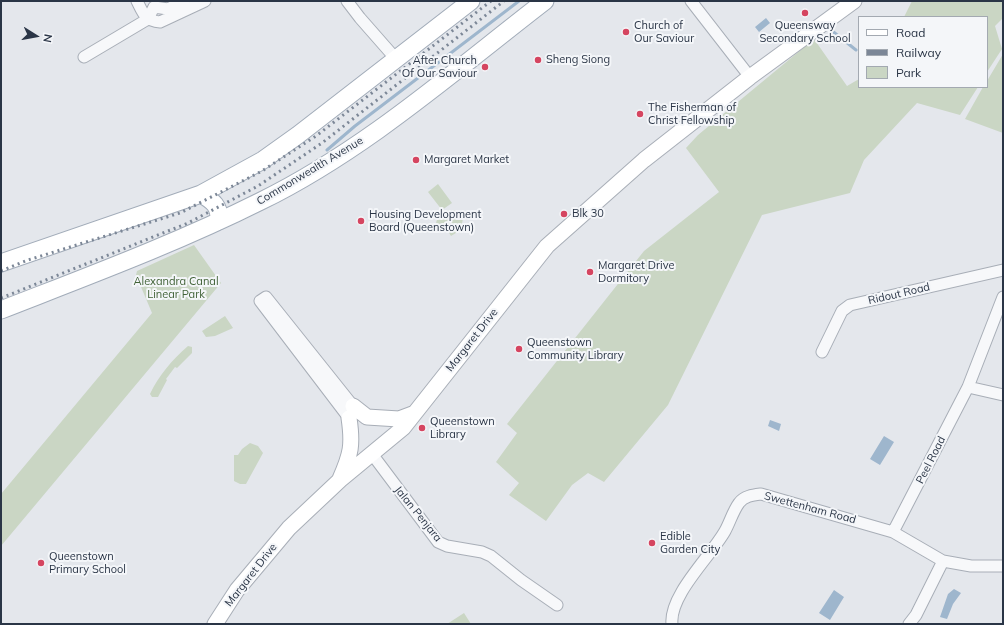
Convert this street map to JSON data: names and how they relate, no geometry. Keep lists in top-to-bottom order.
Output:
{
  "streets": {
    "main road": ["Commonwealth Avenue"],
    "street": [
      "Ridout Road",
      "Margaret Drive",
      "Peel Road",
      "Swettenham Road",
      "Jalan Penjara"
    ]
  },
  "crossings": [
    ["Margaret Drive", "Jalan Penjara"],
    ["Peel Road", "Swettenham Road"]
  ],
  "parks": ["Alexandra Canal Linear Park"],
  "places": [
    "Queensway Secondary School",
    "Church of Our Saviour",
    "Sheng Siong",
    "After Church Of Our Saviour",
    "The Fisherman of Christ Fellowship",
    "Margaret Market",
    "Blk 30",
    "Housing Development Board (Queenstown)",
    "Margaret Drive Dormitory",
    "Queenstown Community Library",
    "Queenstown Library",
    "Edible Garden City",
    "Queenstown Primary School"
  ],
  "legend": ["Road", "Railway", "Park"],
  "north": "right"
}
